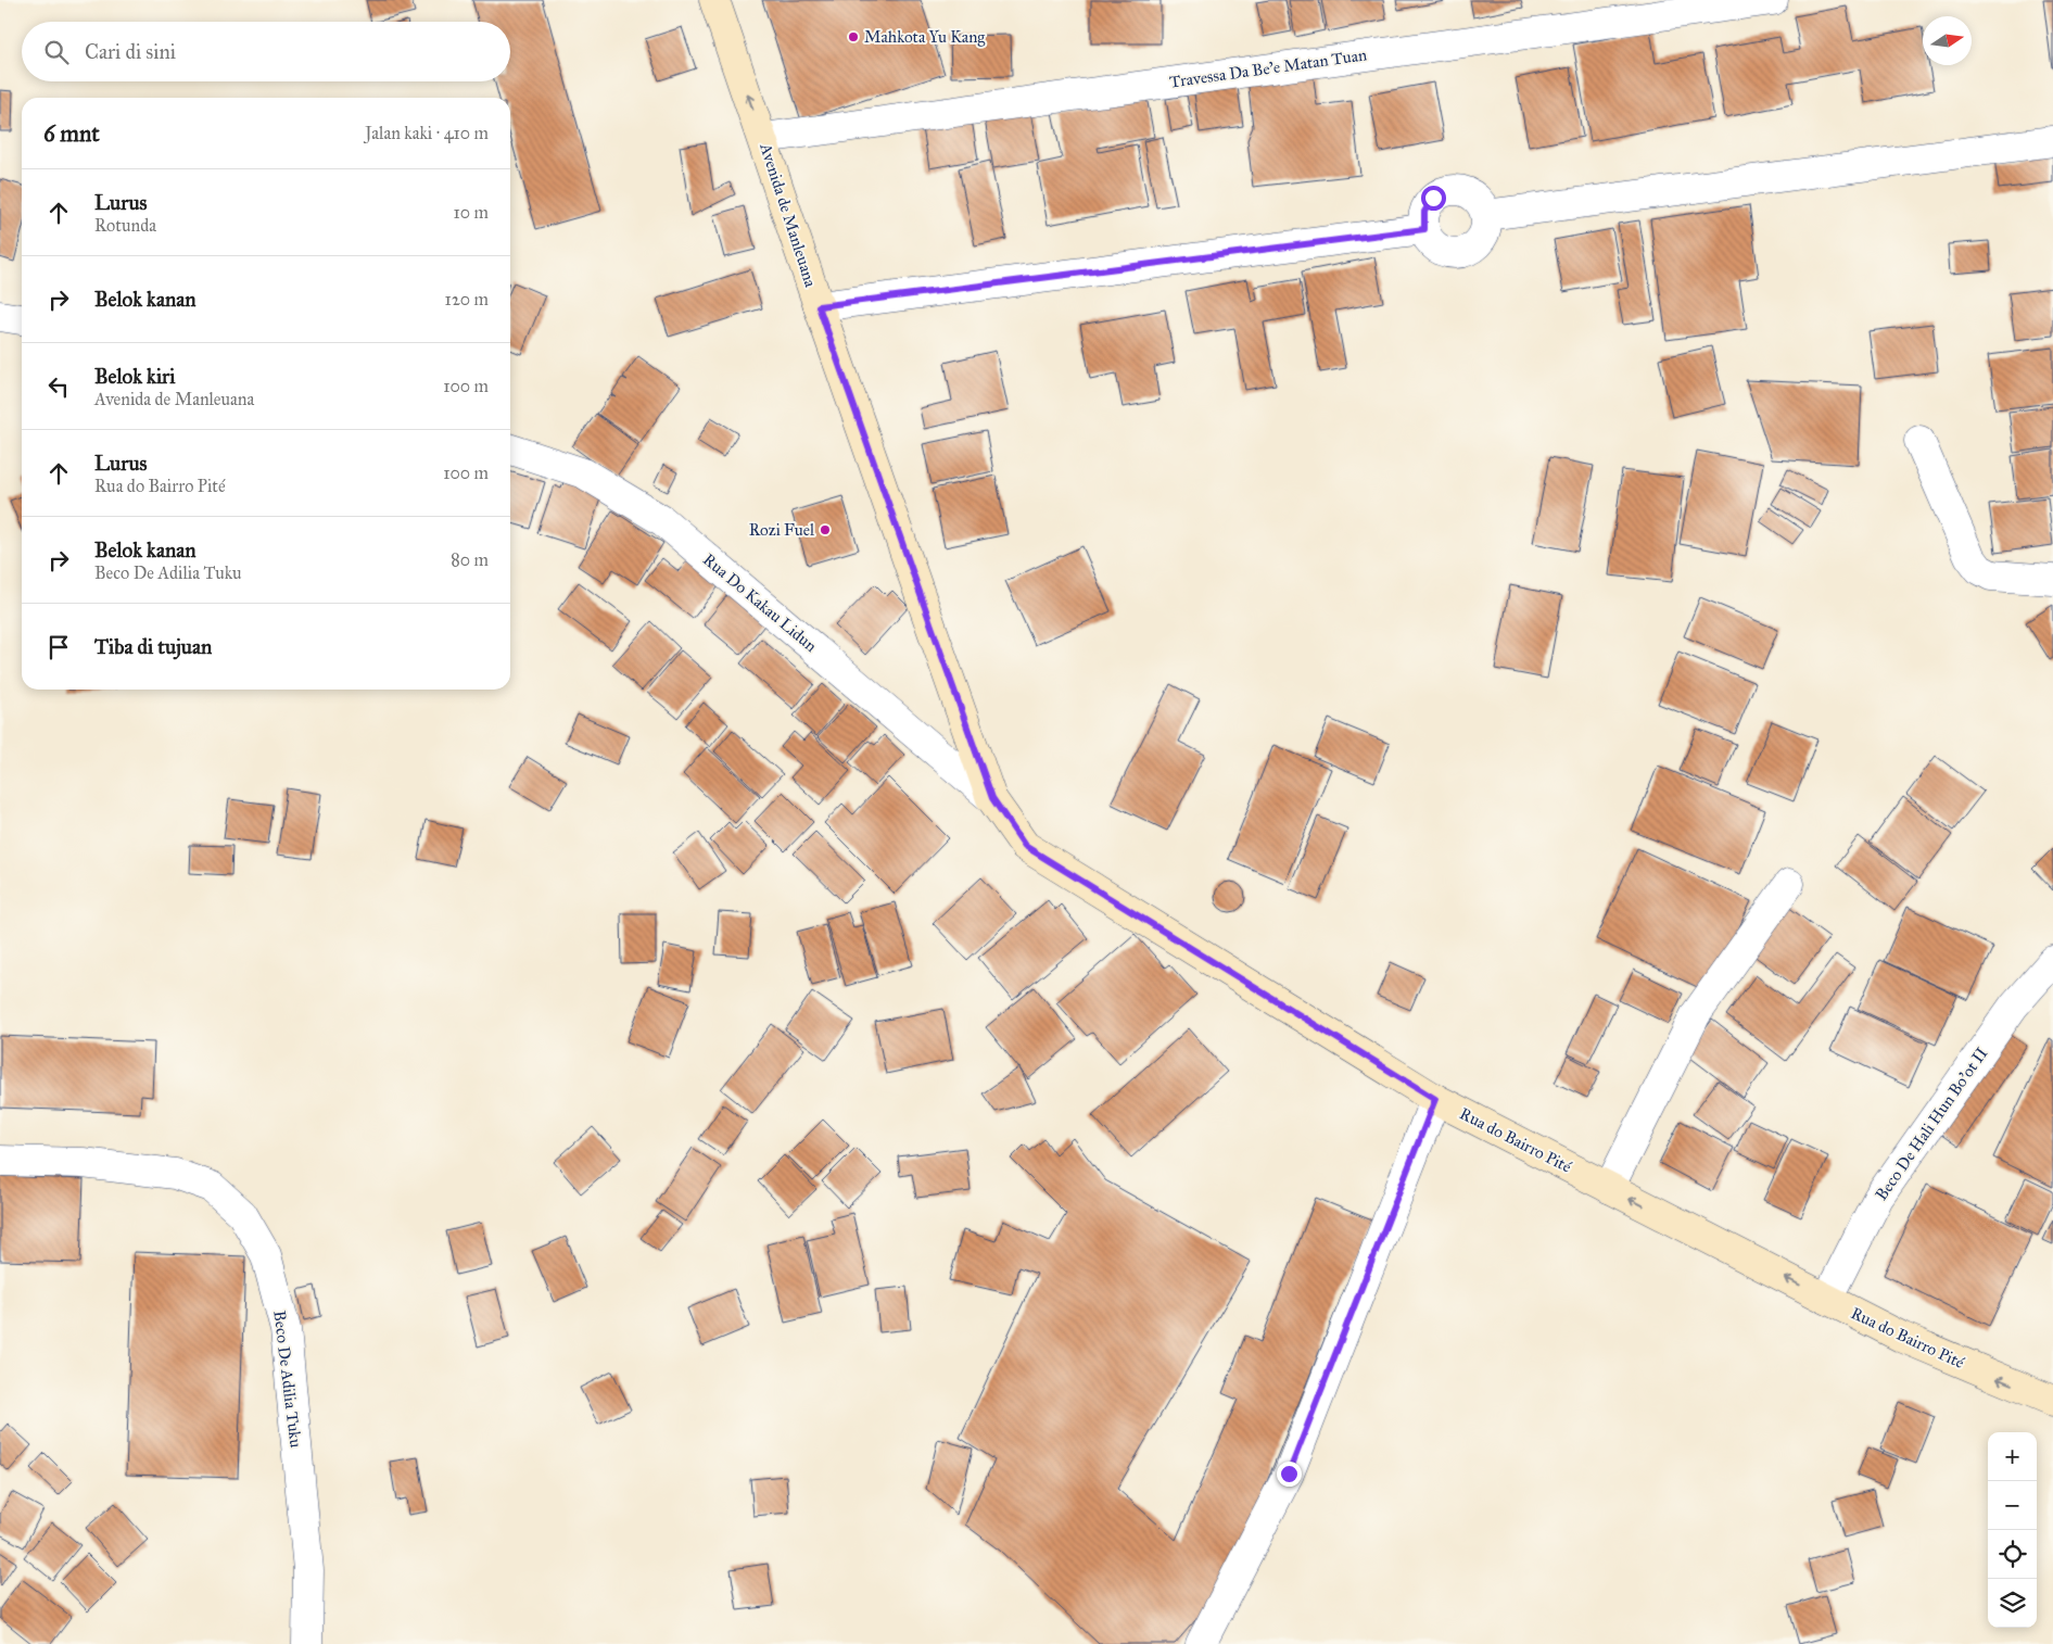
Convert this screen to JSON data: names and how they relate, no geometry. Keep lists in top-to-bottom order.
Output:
{
  "streets": {
    "main road": ["Avenida de Manleuana", "Rua do Bairro Pité"],
    "street": [
      "Travessa Da Be’e Matan Tuan",
      "Rua Do Kakau Lidun",
      "Beco De Hali Hun Bo’ot II",
      "Beco De Adilia Tuku"
    ]
  },
  "crossings": [
    ["Travessa Da Be’e Matan Tuan", "Avenida de Manleuana"],
    ["Avenida de Manleuana", "Rua Do Kakau Lidun"],
    ["Avenida de Manleuana", "Rua do Bairro Pité"],
    ["Rua Do Kakau Lidun", "Rua do Bairro Pité"],
    ["Beco De Hali Hun Bo’ot II", "Rua do Bairro Pité"]
  ],
  "one_way": ["Rua do Bairro Pité"],
  "places": ["Mahkota Yu Kang", "Rozi Fuel"],
  "north": "right",
  "page": {
    "search": "Cari di sini",
    "heading": ["6 mnt", "Jalan kaki · 410 m"],
    "list": [
      ["Lurus", "Rotunda", "10 m"],
      ["Belok kanan", "120 m"],
      ["Belok kiri", "Avenida de Manleuana", "100 m"],
      ["Lurus", "Rua do Bairro Pité", "100 m"],
      ["Belok kanan", "Beco De Adilia Tuku", "80 m"],
      "Tiba di tujuan"
    ],
    "map_buttons": ["+", "−"]
  }
}
